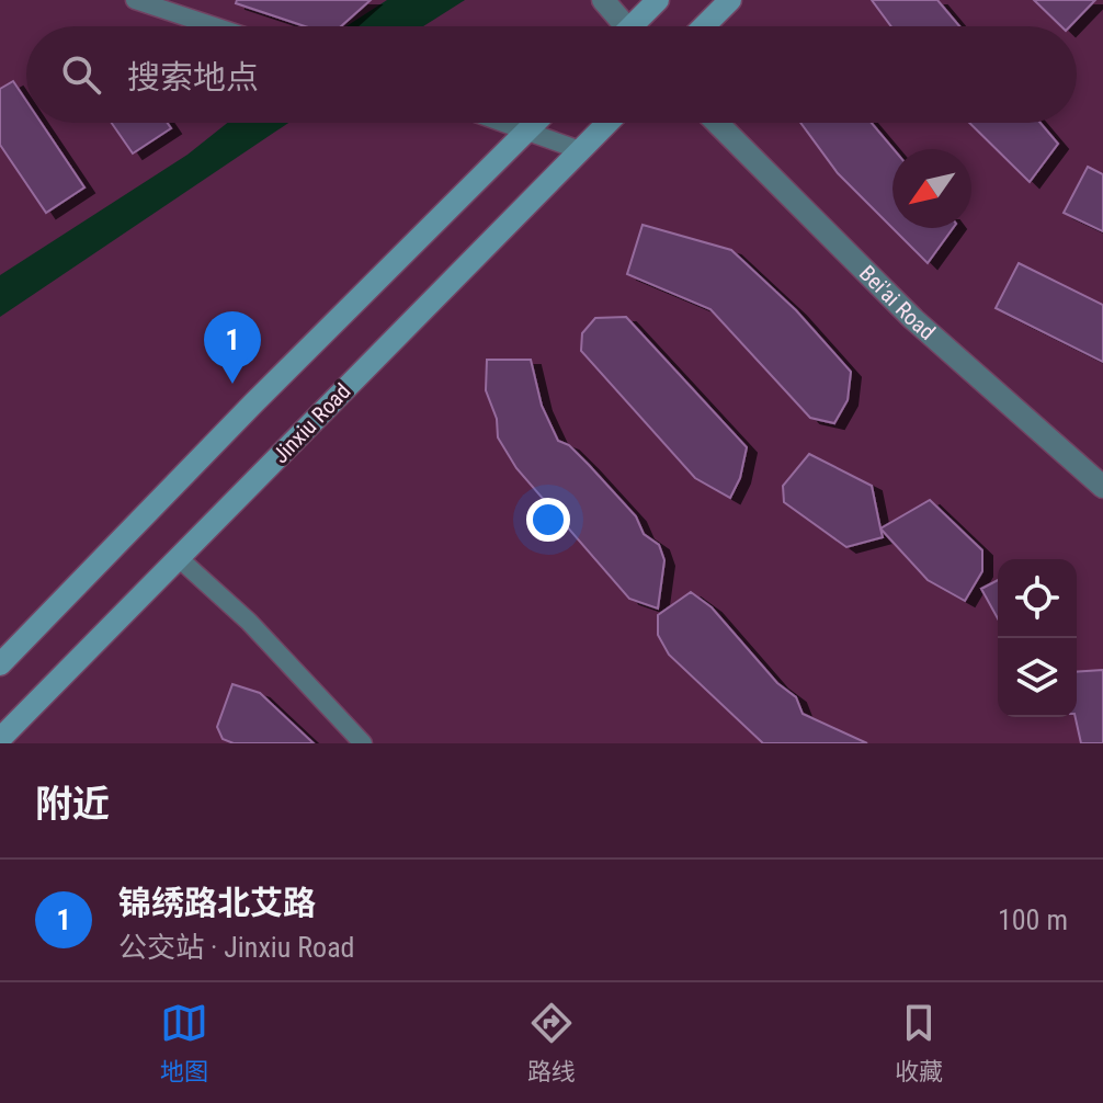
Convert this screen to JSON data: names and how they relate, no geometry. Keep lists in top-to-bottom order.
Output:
{
  "streets": {
    "main road": ["Jinxiu Road"],
    "street": ["Bei'ai Road"]
  },
  "north": "bottom left",
  "page": {
    "search": "搜索地点",
    "pins": "1",
    "heading": "附近",
    "list": [
      {
        "mark": "1",
        "name": "锦绣路北艾路",
        "note": "公交站 · Jinxiu Road",
        "value": "100 m"
      }
    ],
    "nav": ["地图", "路线", "收藏"]
  }
}
